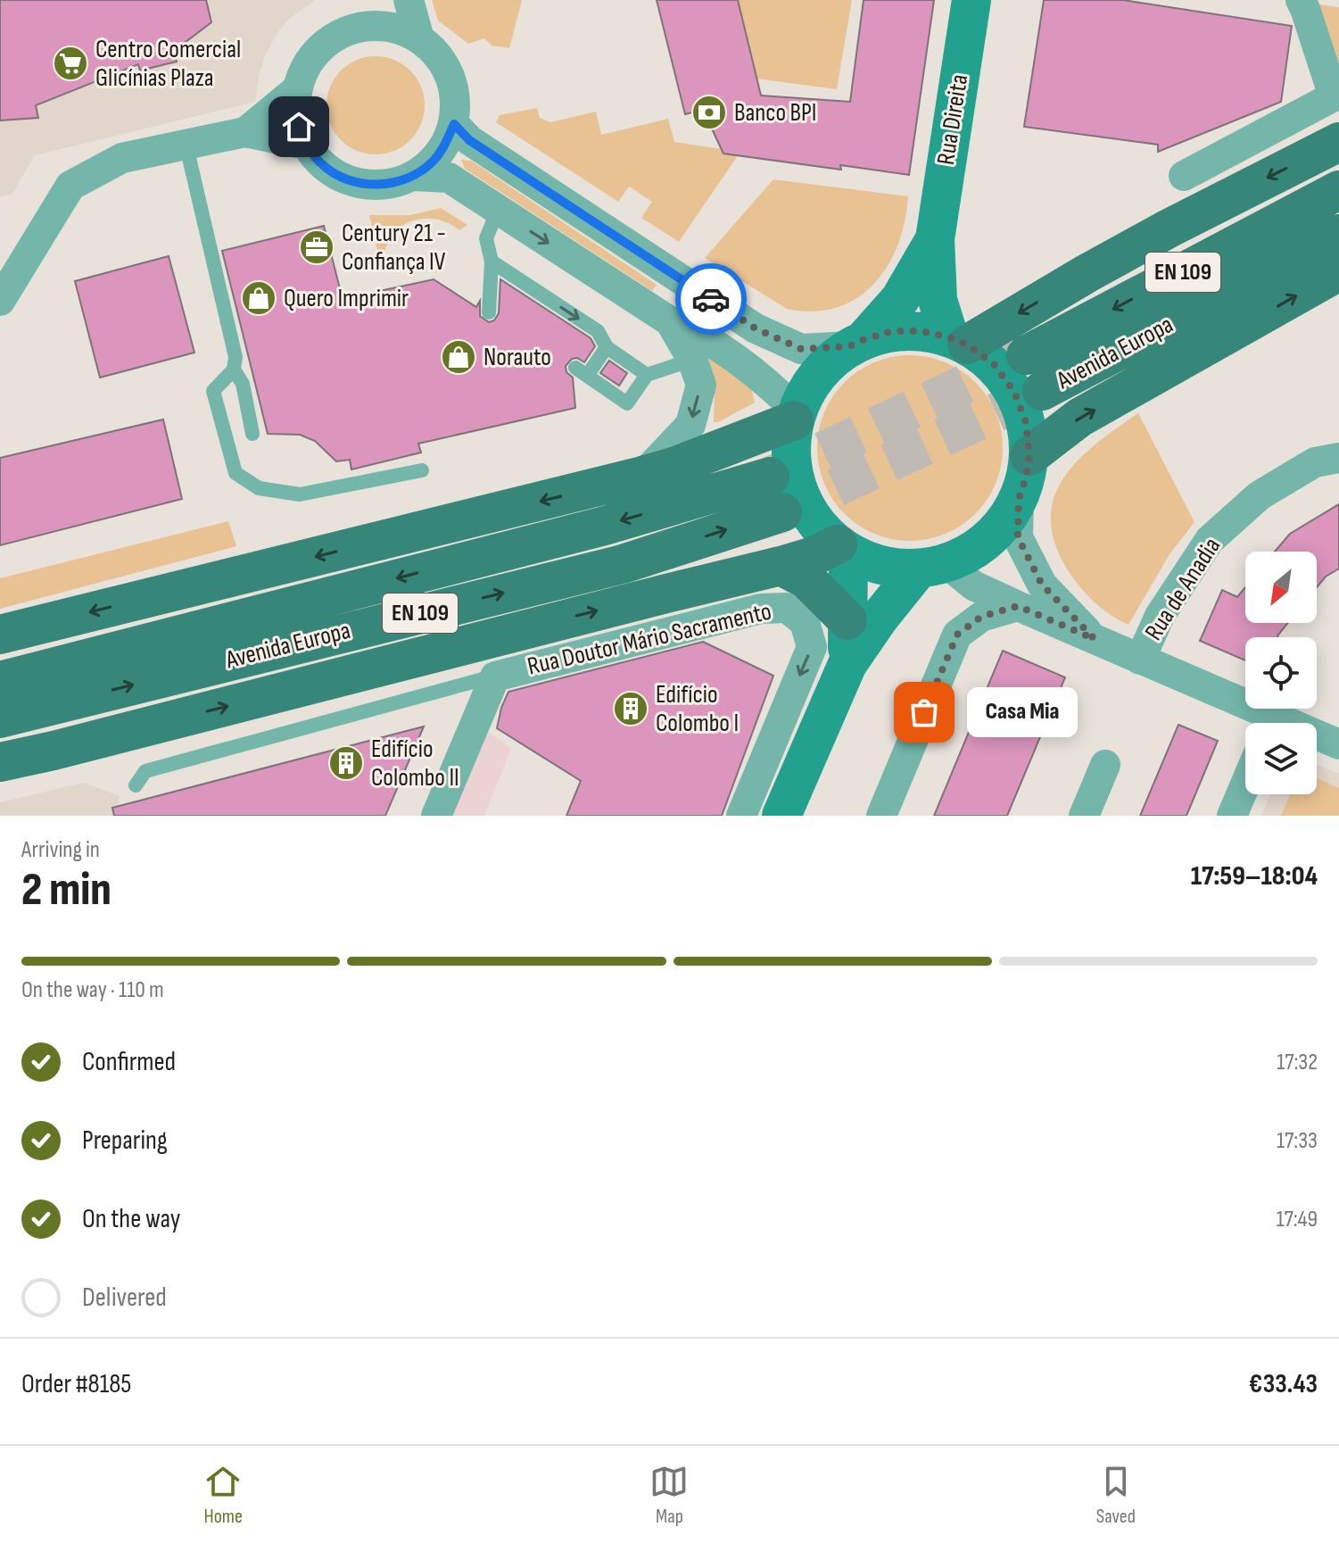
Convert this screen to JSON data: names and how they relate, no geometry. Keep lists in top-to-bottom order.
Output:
{
  "streets": {
    "main road": ["Rua Direita", "EN 109", "Avenida Europa"],
    "street": ["Rua de Anadia", "Rua Doutor Mário Sacramento"]
  },
  "places": {
    "supermarket": ["Centro Comercial Glicínias Plaza"],
    "bank": ["Banco BPI"],
    "office": ["Century 21 - Confiança IV"],
    "shop": ["Quero Imprimir", "Norauto"],
    "building": ["Edifício Colombo I", "Edifício Colombo II"],
    "other": ["Casa Mia"]
  },
  "north": "bottom left",
  "page": {
    "bubble": "Casa Mia",
    "heading": ["2 min", "Arriving in", "17:59–18:04"],
    "panel": ["Order #8185", "€33.43"],
    "bar": "On the way · 110 m",
    "list": [
      ["Confirmed", "17:32"],
      ["Preparing", "17:33"],
      ["On the way", "17:49"],
      "Delivered"
    ],
    "tabs": ["Home", "Map", "Saved"]
  }
}
